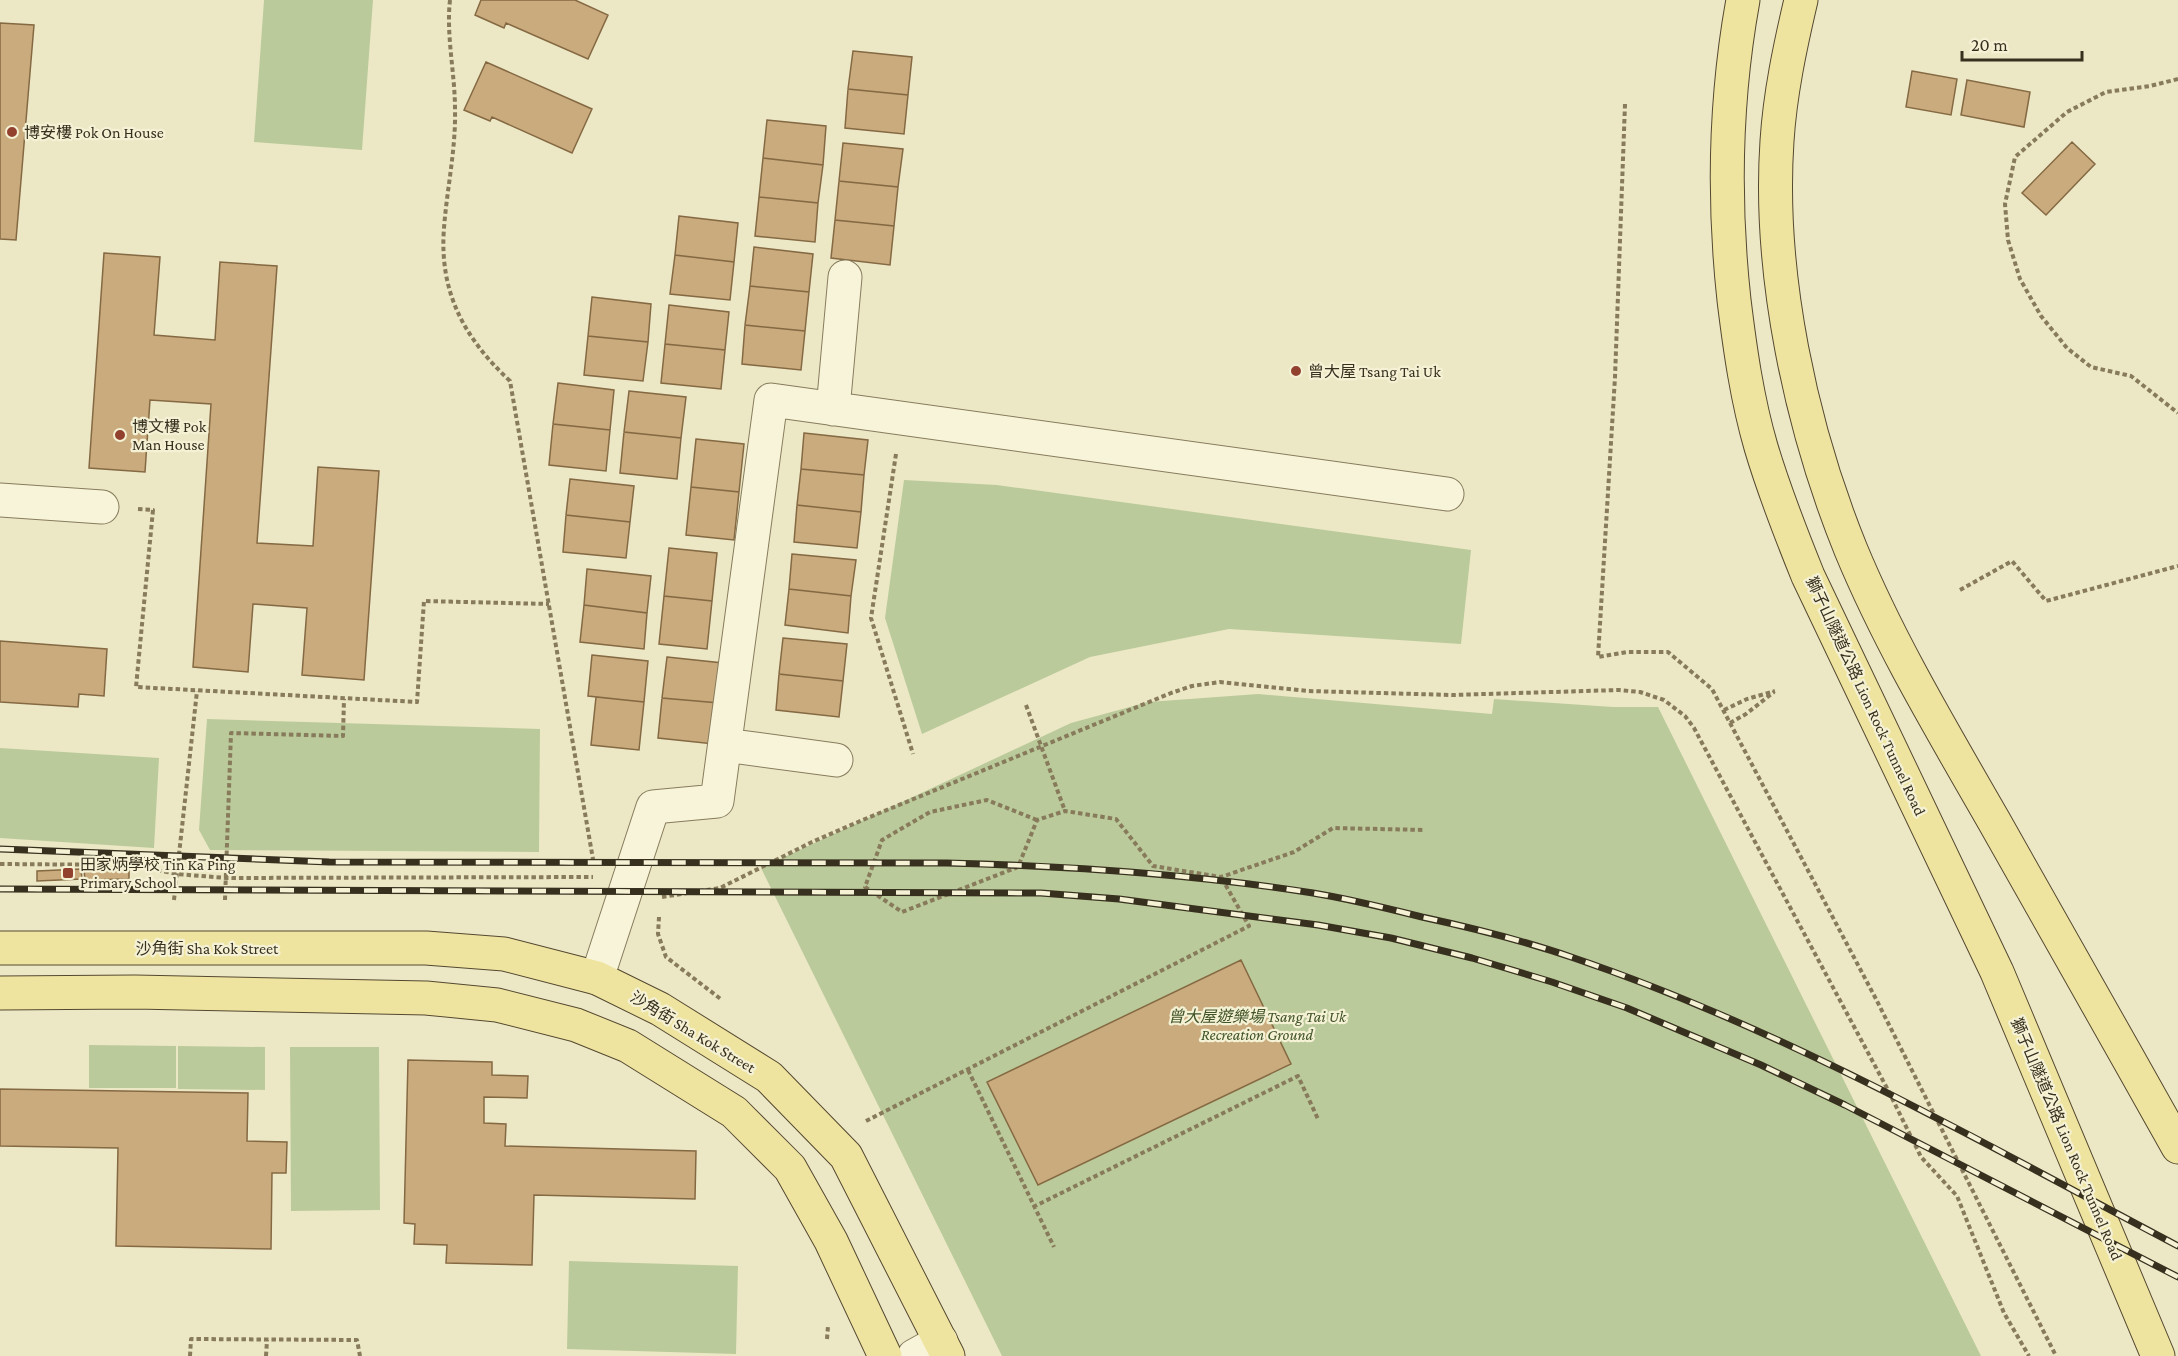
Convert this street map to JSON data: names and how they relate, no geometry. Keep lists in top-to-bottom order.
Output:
{
  "streets": {
    "main road": ["獅子山隧道公路 Lion Rock Tunnel Road", "沙角街 Sha Kok Street"]
  },
  "parks": ["曾大屋遊樂場 Tsang Tai Uk Recreation Ground"],
  "places": {
    "other": ["博安樓 Pok On House", "曾大屋 Tsang Tai Uk", "博文樓 Pok Man House"],
    "transit": ["田家炳學校 Tin Ka Ping Primary School"]
  },
  "scale_bar": "20 m"
}
